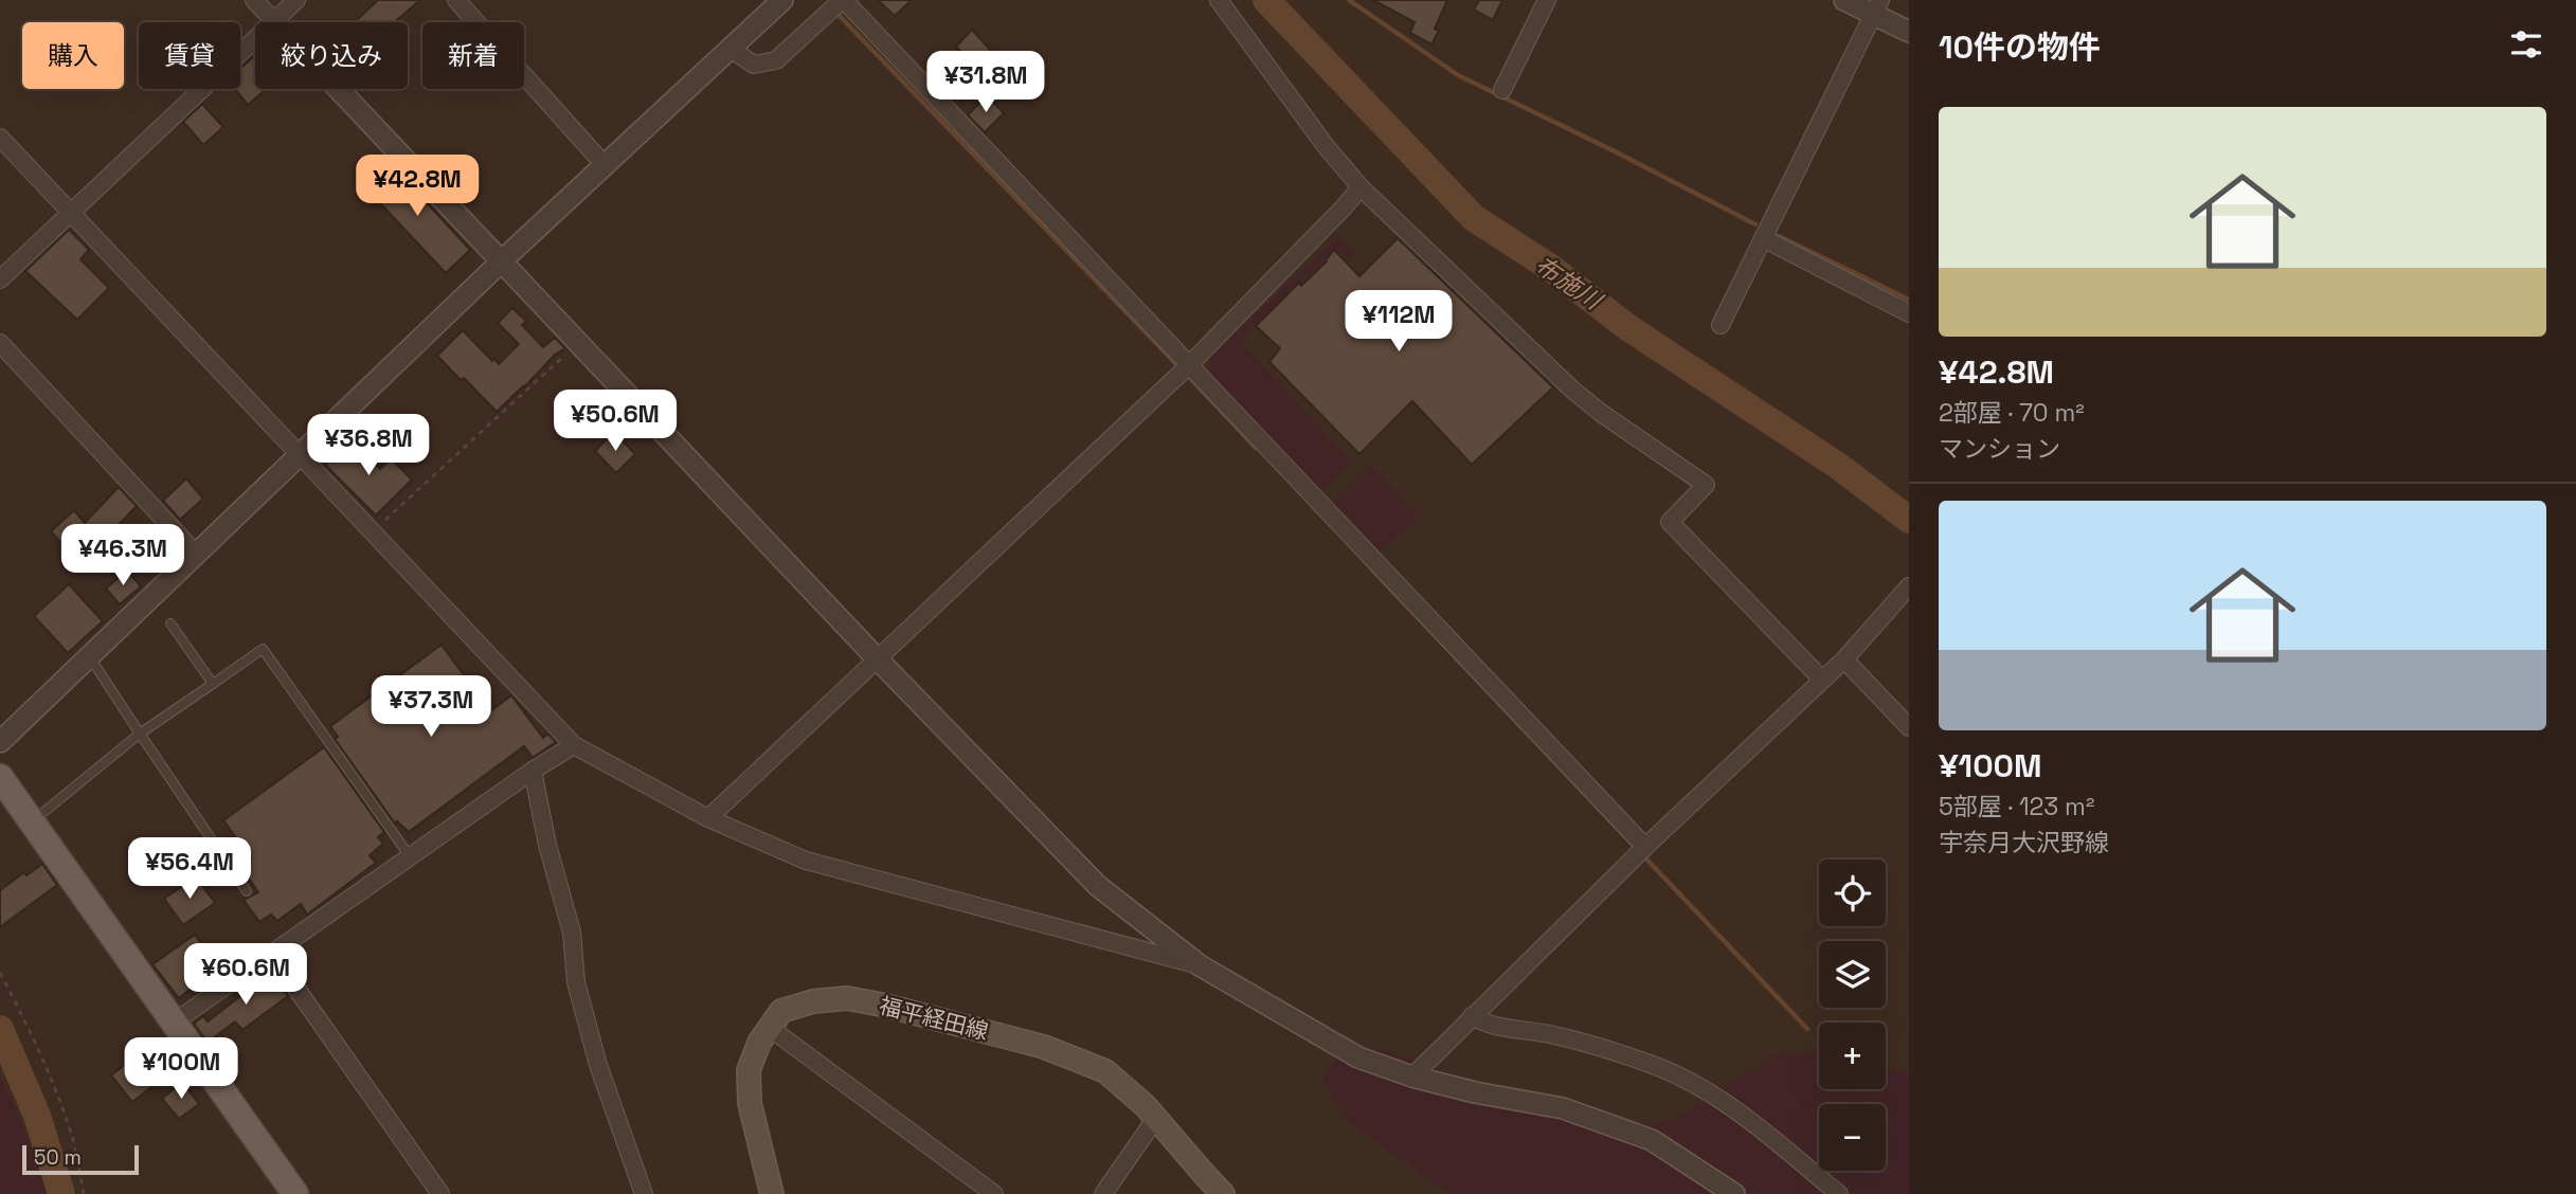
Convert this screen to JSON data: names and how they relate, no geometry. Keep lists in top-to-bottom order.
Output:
{
  "streets": {
    "main road": ["福平経田線"]
  },
  "water": ["布施川"],
  "scale_bar": "50 m",
  "page": {
    "heading": "10件の物件",
    "chip": [
      "購入",
      "賃貸",
      "絞り込み",
      "新着"
    ],
    "price": [
      "¥31.8M",
      "¥42.8M",
      "¥112M",
      "¥50.6M",
      "¥36.8M",
      "¥46.3M",
      "¥37.3M",
      "¥56.4M",
      "¥60.6M",
      "¥100M"
    ],
    "list": [
      {
        "name": "¥42.8M",
        "note": "2部屋 · 70 m² · マンション"
      },
      {
        "name": "¥100M",
        "note": "5部屋 · 123 m² · 宇奈月大沢野線"
      }
    ],
    "map_buttons": ["+", "−"],
    "scale": "50 m"
  }
}
